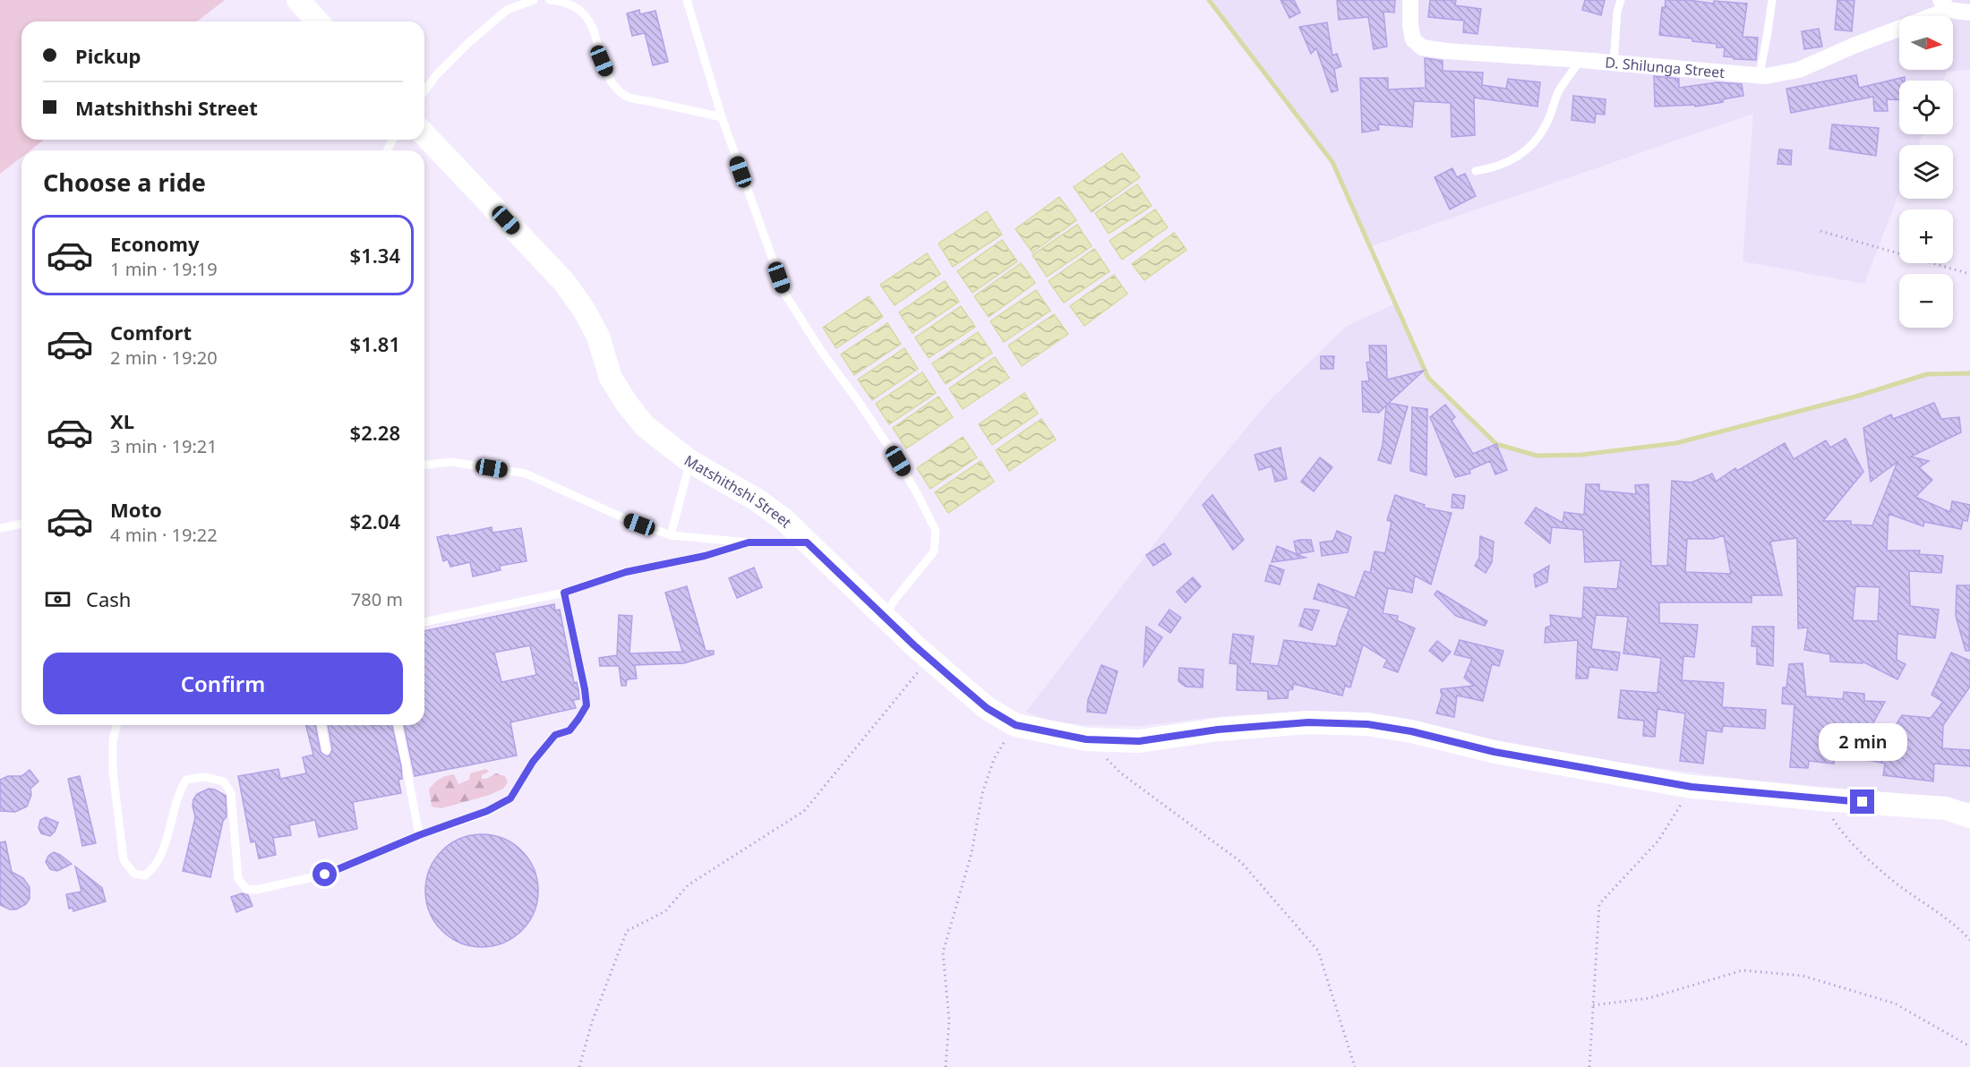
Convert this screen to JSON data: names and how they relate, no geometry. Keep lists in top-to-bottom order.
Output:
{
  "streets": {
    "main road": ["Matshithshi Street"],
    "street": ["D. Shilunga Street"]
  },
  "north": "right",
  "page": {
    "map_buttons": ["+", "−"],
    "banner": ["Pickup", "Matshithshi Street"],
    "heading": "Choose a ride",
    "list": [
      {
        "name": "Economy",
        "note": "1 min · 19:19",
        "value": "$1.34"
      },
      {
        "name": "Comfort",
        "note": "2 min · 19:20",
        "value": "$1.81"
      },
      {
        "name": "XL",
        "note": "3 min · 19:21",
        "value": "$2.28"
      },
      {
        "name": "Moto",
        "note": "4 min · 19:22",
        "value": "$2.04"
      }
    ],
    "pay": ["Cash", "780 m"],
    "buttons": "Confirm",
    "bubble": "2 min"
  }
}
